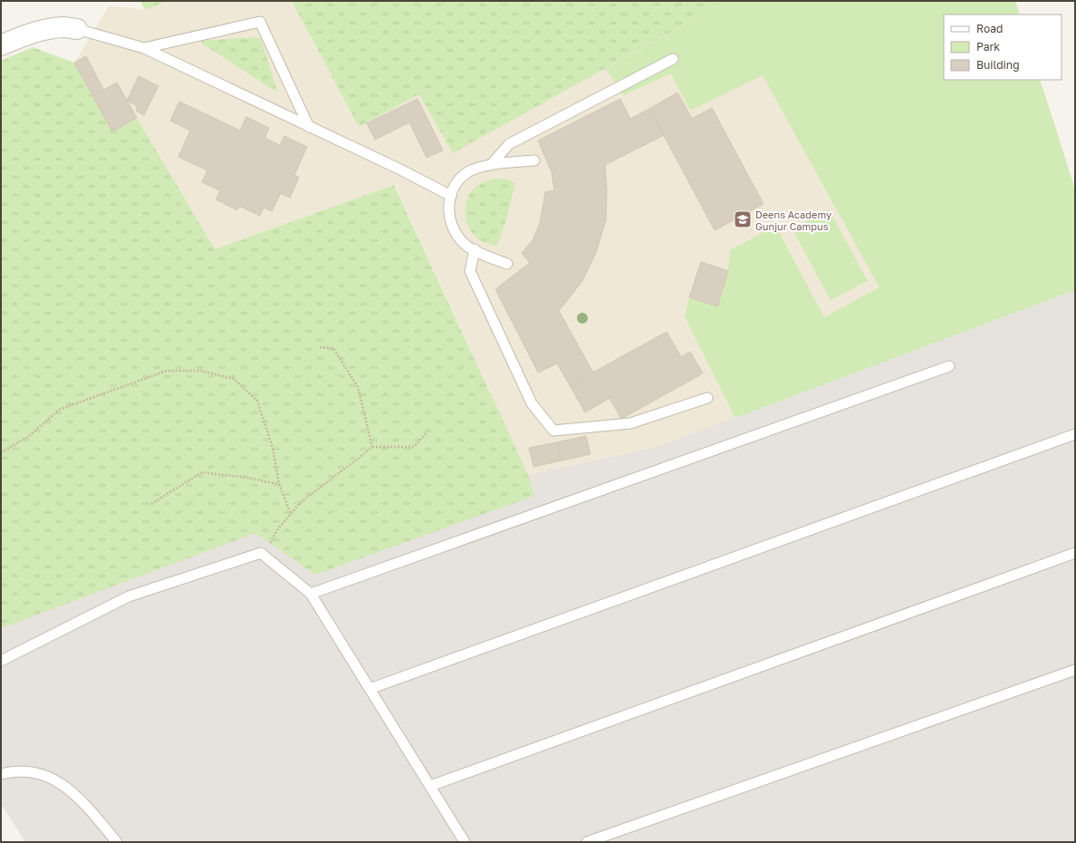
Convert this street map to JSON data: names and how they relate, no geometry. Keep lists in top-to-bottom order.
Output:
{
  "places": {
    "school or university": ["Deens Academy Gunjur Campus"]
  },
  "legend": ["Road", "Park", "Building"]
}
